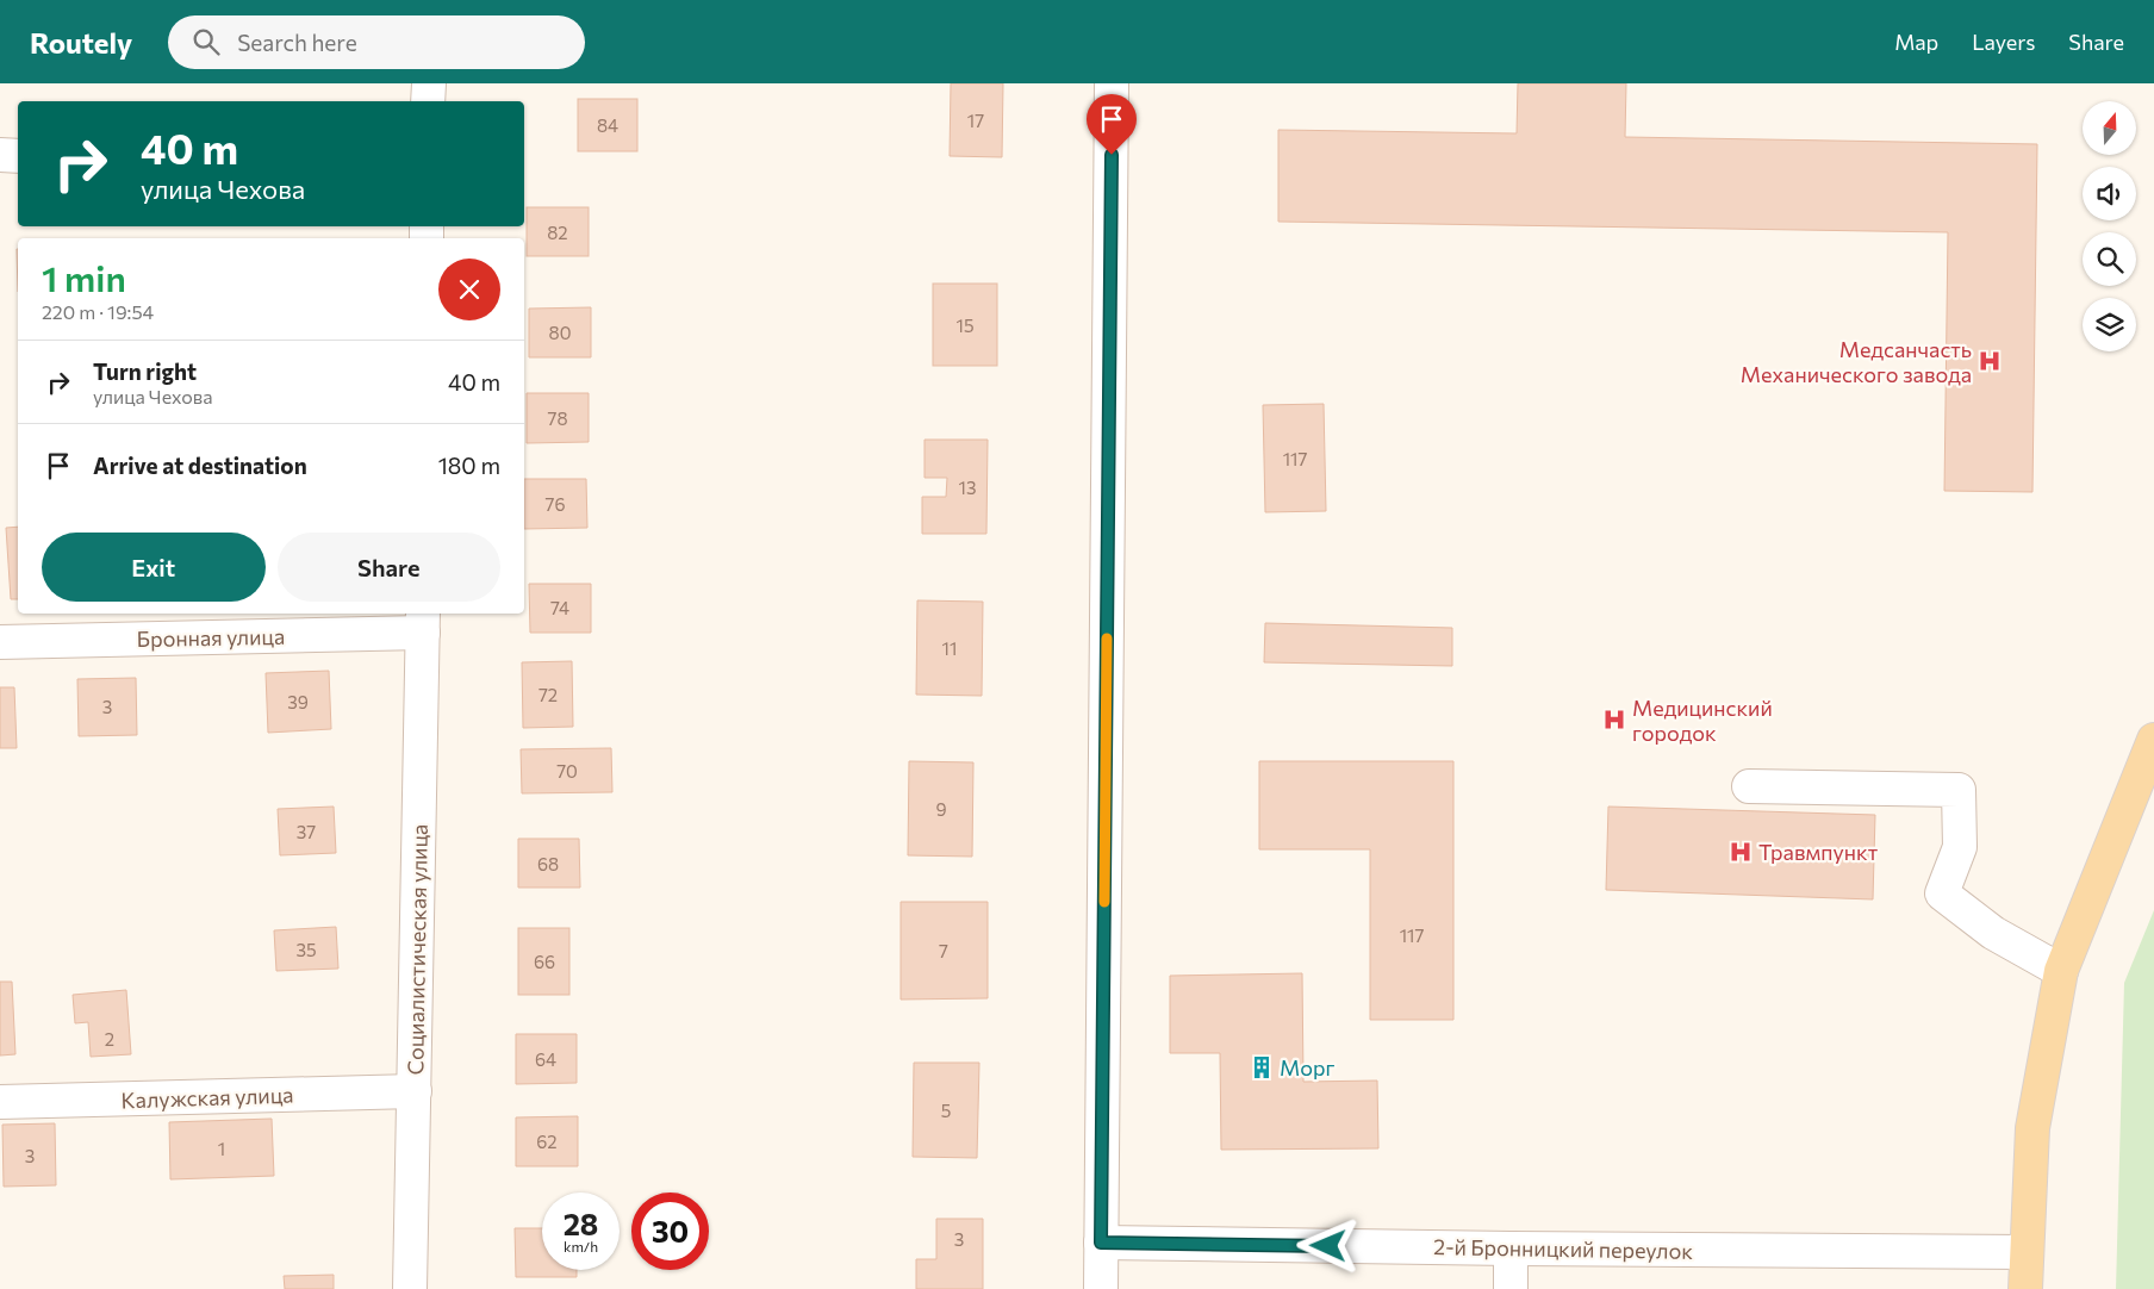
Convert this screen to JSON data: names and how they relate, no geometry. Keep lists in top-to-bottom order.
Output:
{
  "streets": {
    "street": [
      "Бронная улица",
      "Социалистическая улица",
      "Калужская улица",
      "2-й Бронницкий переулок"
    ]
  },
  "crossings": [
    ["Бронная улица", "Социалистическая улица"],
    ["Социалистическая улица", "Калужская улица"]
  ],
  "places": {
    "hospital": ["Медсанчасть Механического завода", "Медицинский городок", "Травмпункт"],
    "building": ["Морг"]
  },
  "house_numbers": [
    "17",
    "84",
    "82",
    "15",
    "80",
    "78",
    "117",
    "13",
    "76",
    "74",
    "11",
    "72",
    "39",
    "3",
    "70",
    "9",
    "37",
    "68",
    "117",
    "35",
    "7",
    "66",
    "2",
    "64",
    "5",
    "62",
    "1",
    "3",
    "3"
  ],
  "north": "top",
  "page": {
    "header": "Routely",
    "search": "Search here",
    "nav": ["Map", "Layers", "Share"],
    "turn": ["40 m", "улица Чехова"],
    "heading": ["1 min", "220 m · 19:54"],
    "list": [
      {
        "name": "Turn right",
        "note": "улица Чехова",
        "value": "40 m"
      },
      {
        "name": "Arrive at destination",
        "value": "180 m"
      }
    ],
    "buttons": ["Exit", "Share"],
    "speed": "28 km/h",
    "limit": "30"
  }
}
